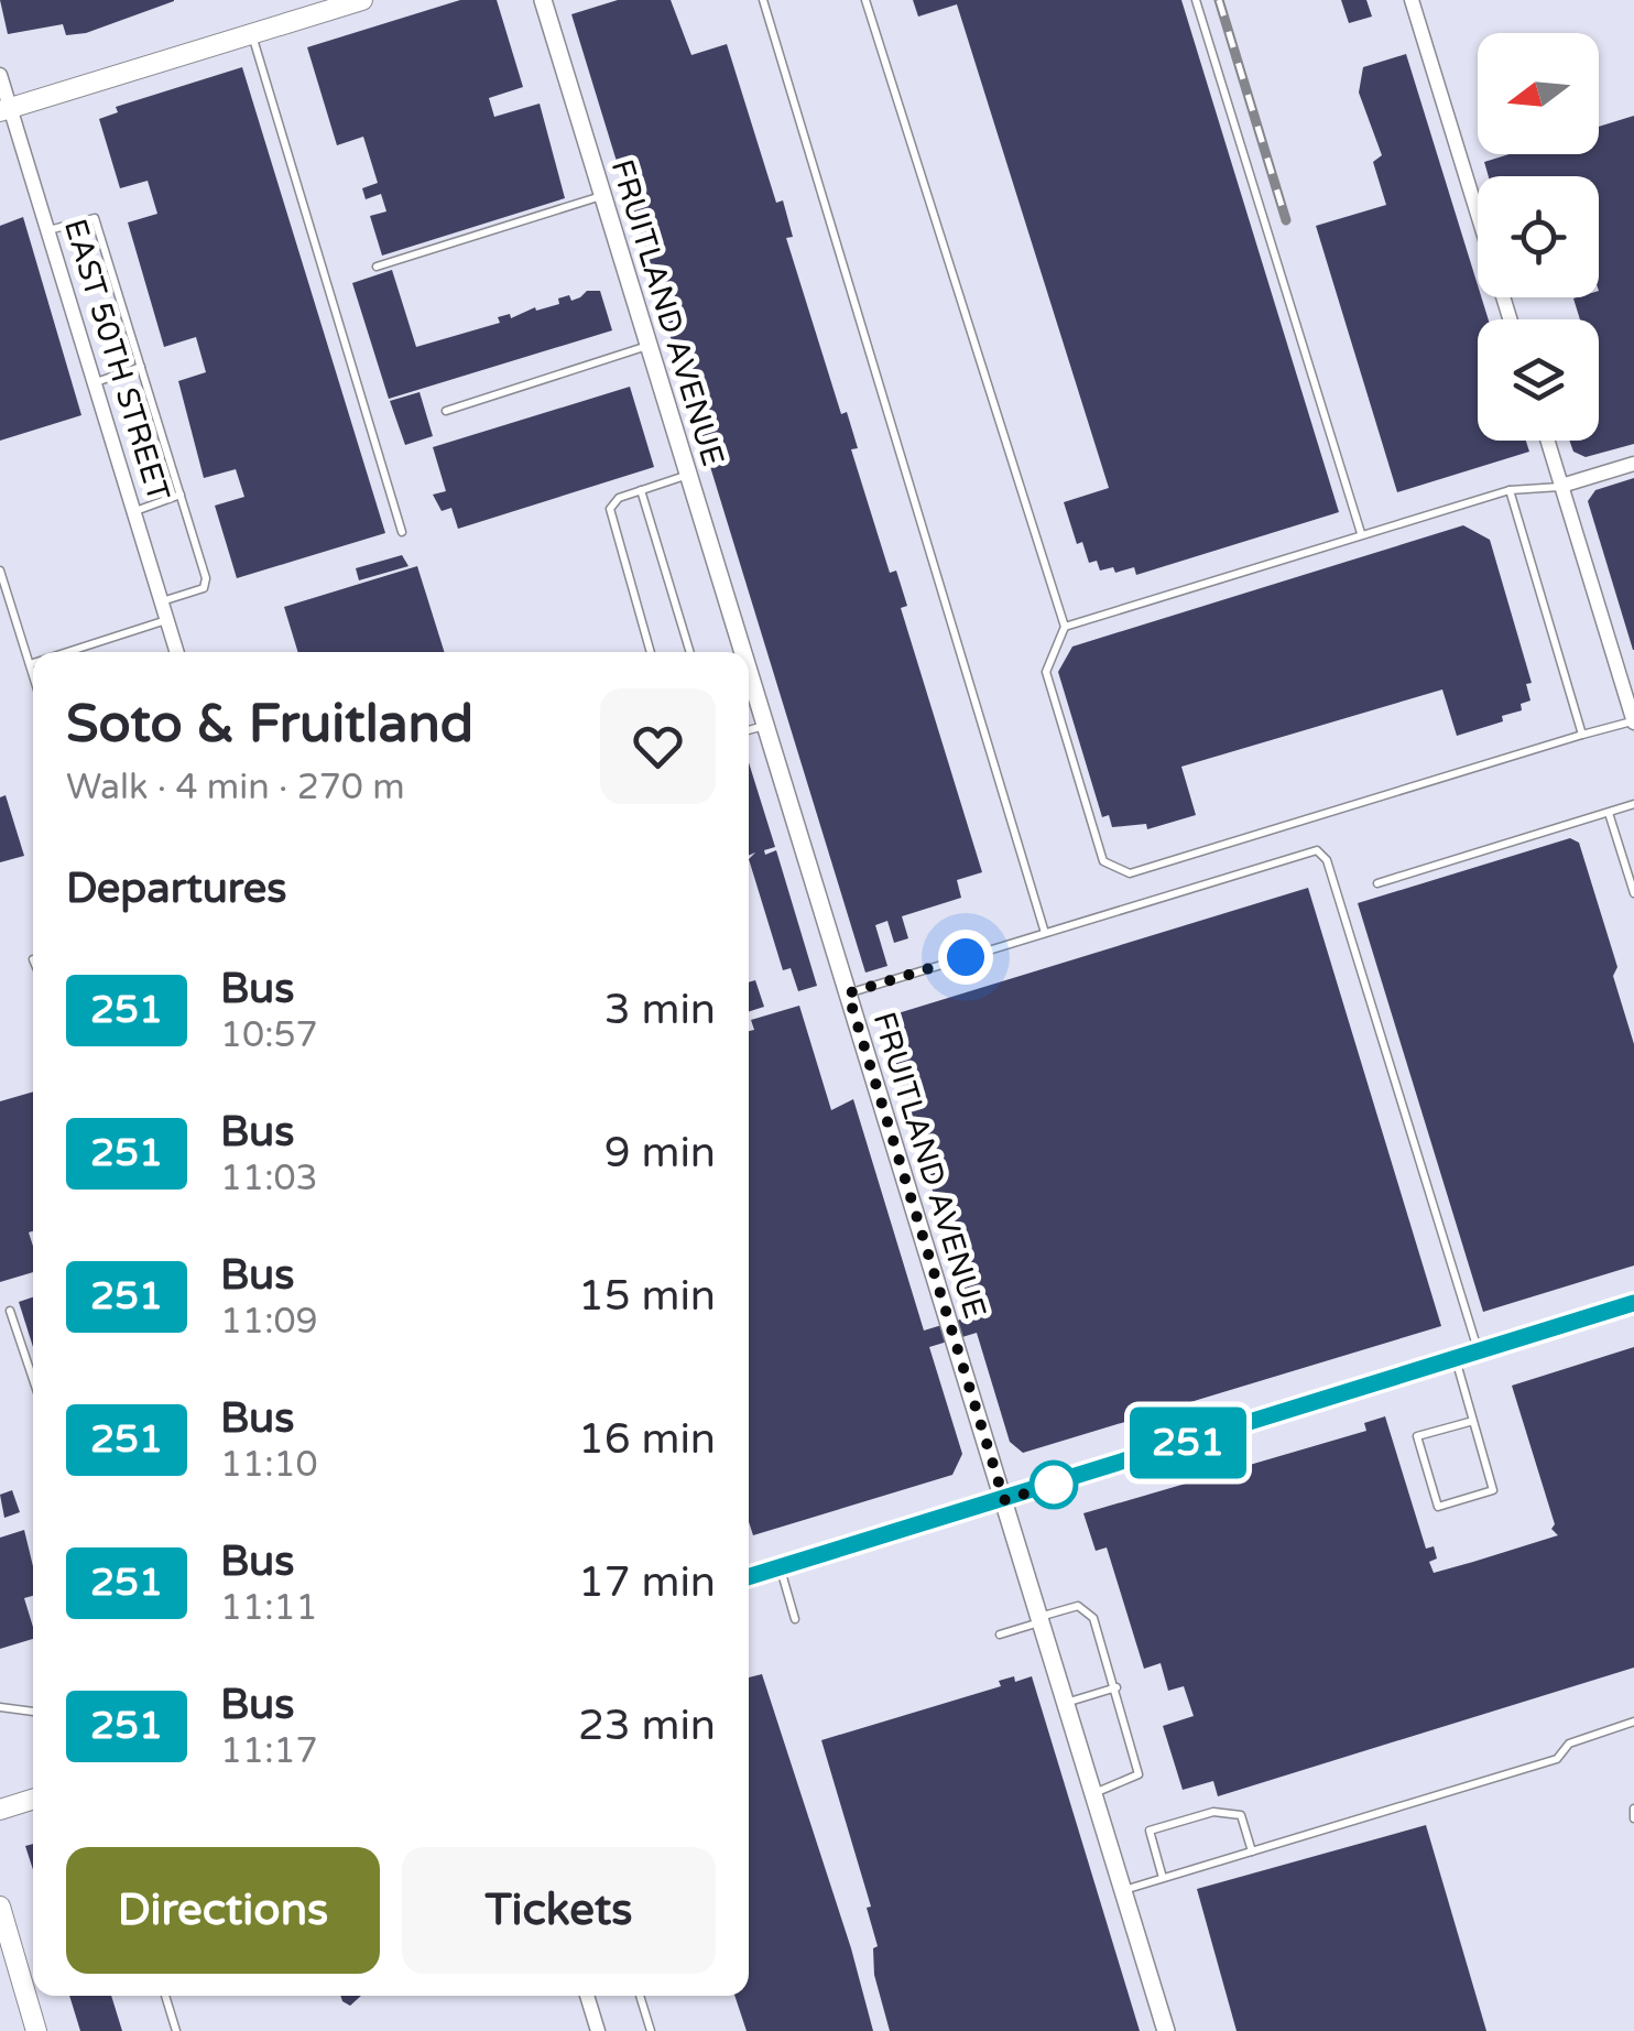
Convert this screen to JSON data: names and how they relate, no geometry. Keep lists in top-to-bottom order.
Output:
{
  "streets": {
    "street": ["FRUITLAND AVENUE", "EAST 50TH STREET"]
  },
  "lines": ["bus line 251"],
  "north": "left",
  "page": {
    "on_map": "251",
    "heading": [
      ["Soto & Fruitland", "Walk · 4 min · 270 m"],
      "Departures"
    ],
    "list": [
      {
        "mark": "251",
        "name": "Bus",
        "note": "10:57",
        "value": "3 min"
      },
      {
        "mark": "251",
        "name": "Bus",
        "note": "11:03",
        "value": "9 min"
      },
      {
        "mark": "251",
        "name": "Bus",
        "note": "11:09",
        "value": "15 min"
      },
      {
        "mark": "251",
        "name": "Bus",
        "note": "11:10",
        "value": "16 min"
      },
      {
        "mark": "251",
        "name": "Bus",
        "note": "11:11",
        "value": "17 min"
      },
      {
        "mark": "251",
        "name": "Bus",
        "note": "11:17",
        "value": "23 min"
      }
    ],
    "buttons": ["Directions", "Tickets"]
  }
}
